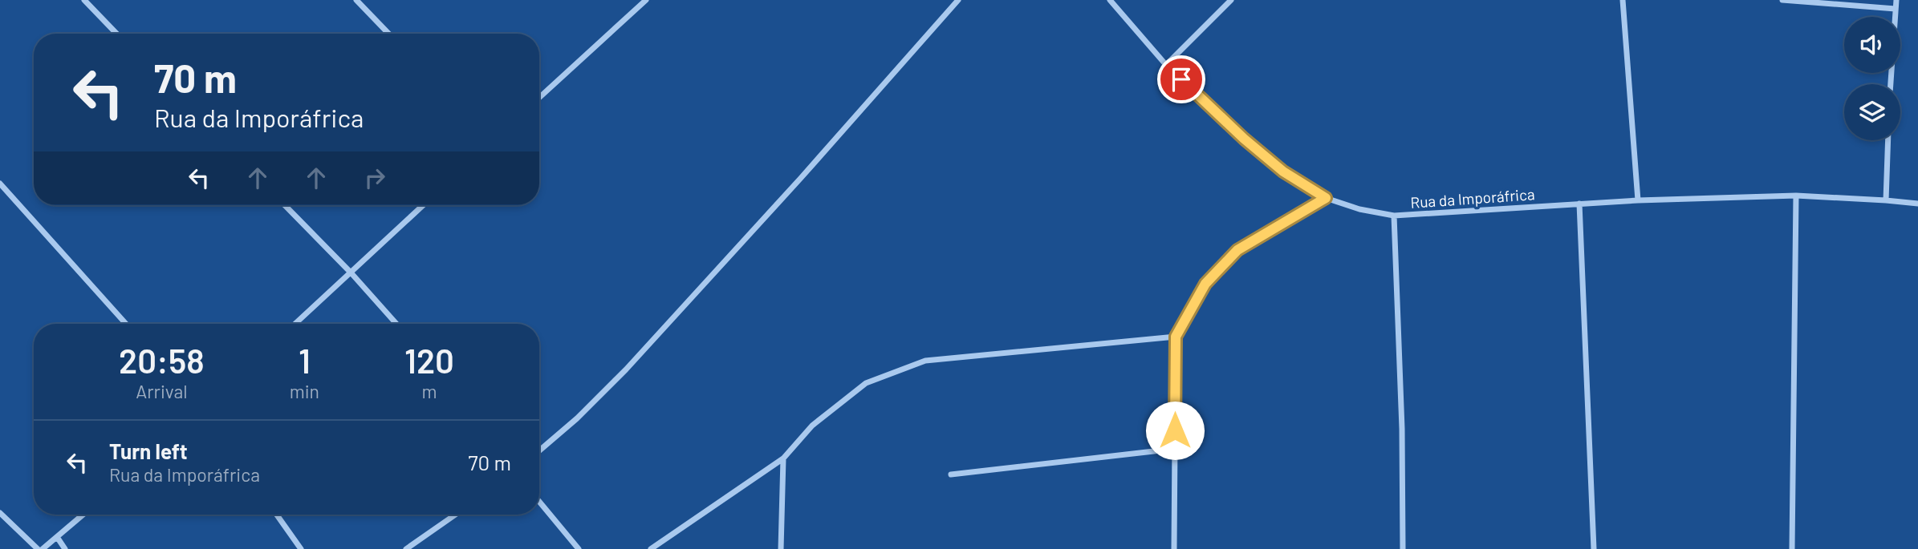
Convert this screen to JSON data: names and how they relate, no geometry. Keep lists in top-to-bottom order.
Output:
{
  "streets": {
    "street": ["Rua da Imporáfrica"]
  },
  "page": {
    "turn": ["70 m", "Rua da Imporáfrica"],
    "eta": [
      "20:58",
      "Arrival",
      "1",
      "min",
      "120",
      "m"
    ],
    "list": [
      {
        "name": "Turn left",
        "note": "Rua da Imporáfrica",
        "value": "70 m"
      }
    ]
  }
}
